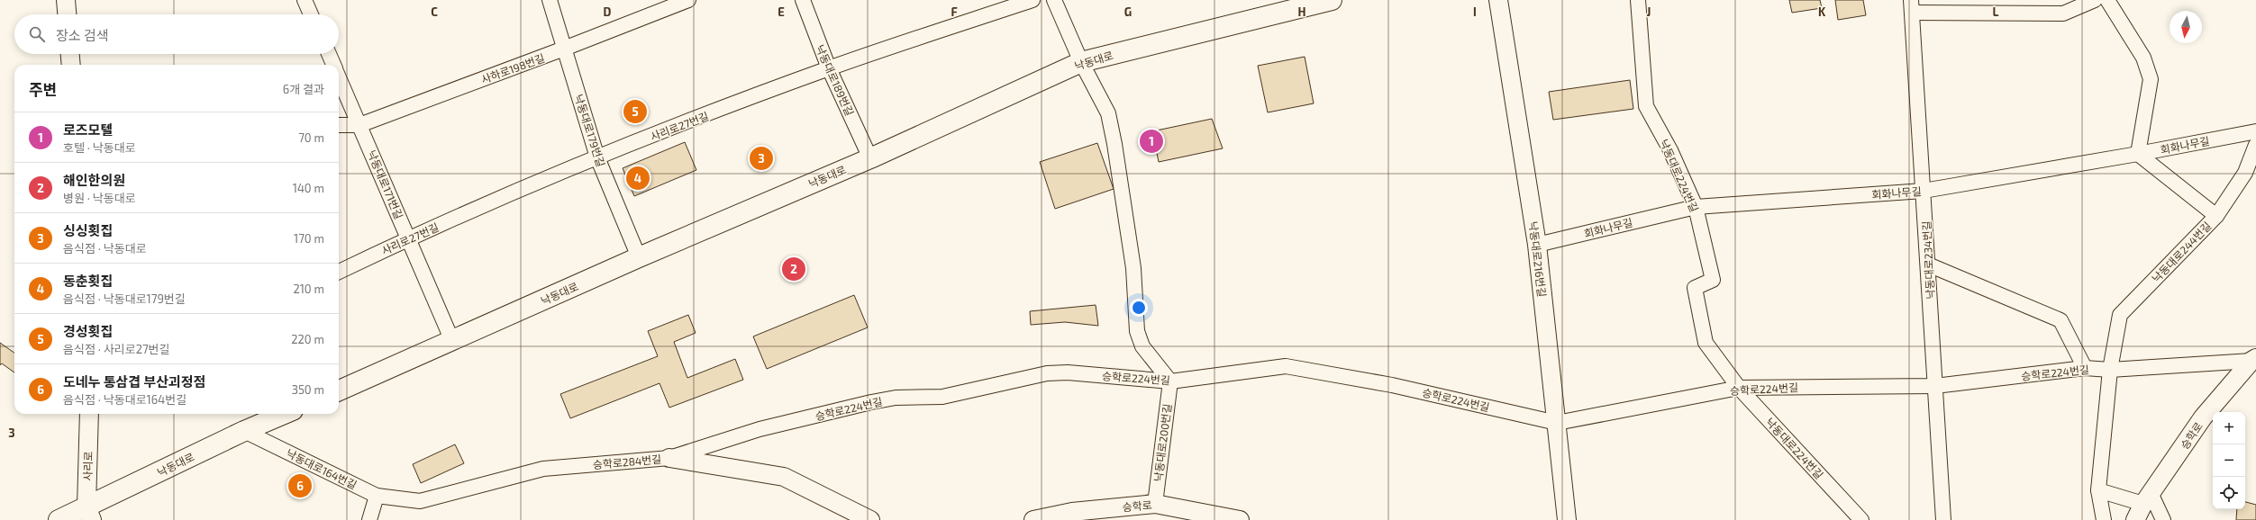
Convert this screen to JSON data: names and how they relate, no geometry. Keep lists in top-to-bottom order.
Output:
{
  "streets": {
    "main road": ["낙동대로"],
    "street": [
      "사하로198번길",
      "낙동대로189번길",
      "사리로27번길",
      "낙동대로179번길",
      "회화나무길",
      "낙동대로224번길",
      "낙동대로171번길",
      "낙동대로244번길",
      "낙동대로216번길",
      "낙동대로234번길",
      "승학로224번길",
      "승학로",
      "낙동대로200번길",
      "승학로284번길",
      "사리로",
      "낙동대로164번길"
    ]
  },
  "crossings": [
    ["낙동대로", "낙동대로189번길"],
    ["낙동대로", "낙동대로179번길"],
    ["낙동대로", "낙동대로171번길"],
    ["낙동대로", "사리로"],
    ["낙동대로", "낙동대로164번길"],
    ["사하로198번길", "낙동대로179번길"],
    ["사하로198번길", "낙동대로171번길"],
    ["낙동대로189번길", "사리로27번길"],
    ["사리로27번길", "낙동대로179번길"],
    ["사리로27번길", "낙동대로171번길"],
    ["회화나무길", "낙동대로224번길"],
    ["회화나무길", "낙동대로244번길"],
    ["회화나무길", "낙동대로216번길"],
    ["회화나무길", "낙동대로234번길"],
    ["낙동대로224번길", "승학로224번길"],
    ["낙동대로244번길", "승학로224번길"],
    ["낙동대로216번길", "승학로224번길"],
    ["낙동대로234번길", "승학로224번길"],
    ["승학로224번길", "승학로"],
    ["승학로224번길", "낙동대로200번길"],
    ["승학로224번길", "승학로284번길"],
    ["승학로", "낙동대로200번길"],
    ["승학로284번길", "낙동대로164번길"]
  ],
  "north": "bottom",
  "page": {
    "search": "장소 검색",
    "heading": ["주변", "6개 결과"],
    "pins": [
      "5",
      "1",
      "3",
      "4",
      "2",
      "6"
    ],
    "list": [
      {
        "mark": "1",
        "name": "로즈모텔",
        "note": "호텔 · 낙동대로",
        "value": "70 m"
      },
      {
        "mark": "2",
        "name": "해인한의원",
        "note": "병원 · 낙동대로",
        "value": "140 m"
      },
      {
        "mark": "3",
        "name": "싱싱횟집",
        "note": "음식점 · 낙동대로",
        "value": "170 m"
      },
      {
        "mark": "4",
        "name": "동춘횟집",
        "note": "음식점 · 낙동대로179번길",
        "value": "210 m"
      },
      {
        "mark": "5",
        "name": "경성횟집",
        "note": "음식점 · 사리로27번길",
        "value": "220 m"
      },
      {
        "mark": "6",
        "name": "도네누 통삼겹 부산괴정점",
        "note": "음식점 · 낙동대로164번길",
        "value": "350 m"
      }
    ],
    "map_buttons": ["+", "−"]
  },
  "grid": {
    "columns": [
      "C",
      "D",
      "E",
      "F",
      "G",
      "H",
      "I",
      "J",
      "K",
      "L"
    ],
    "rows": ["3"]
  }
}
